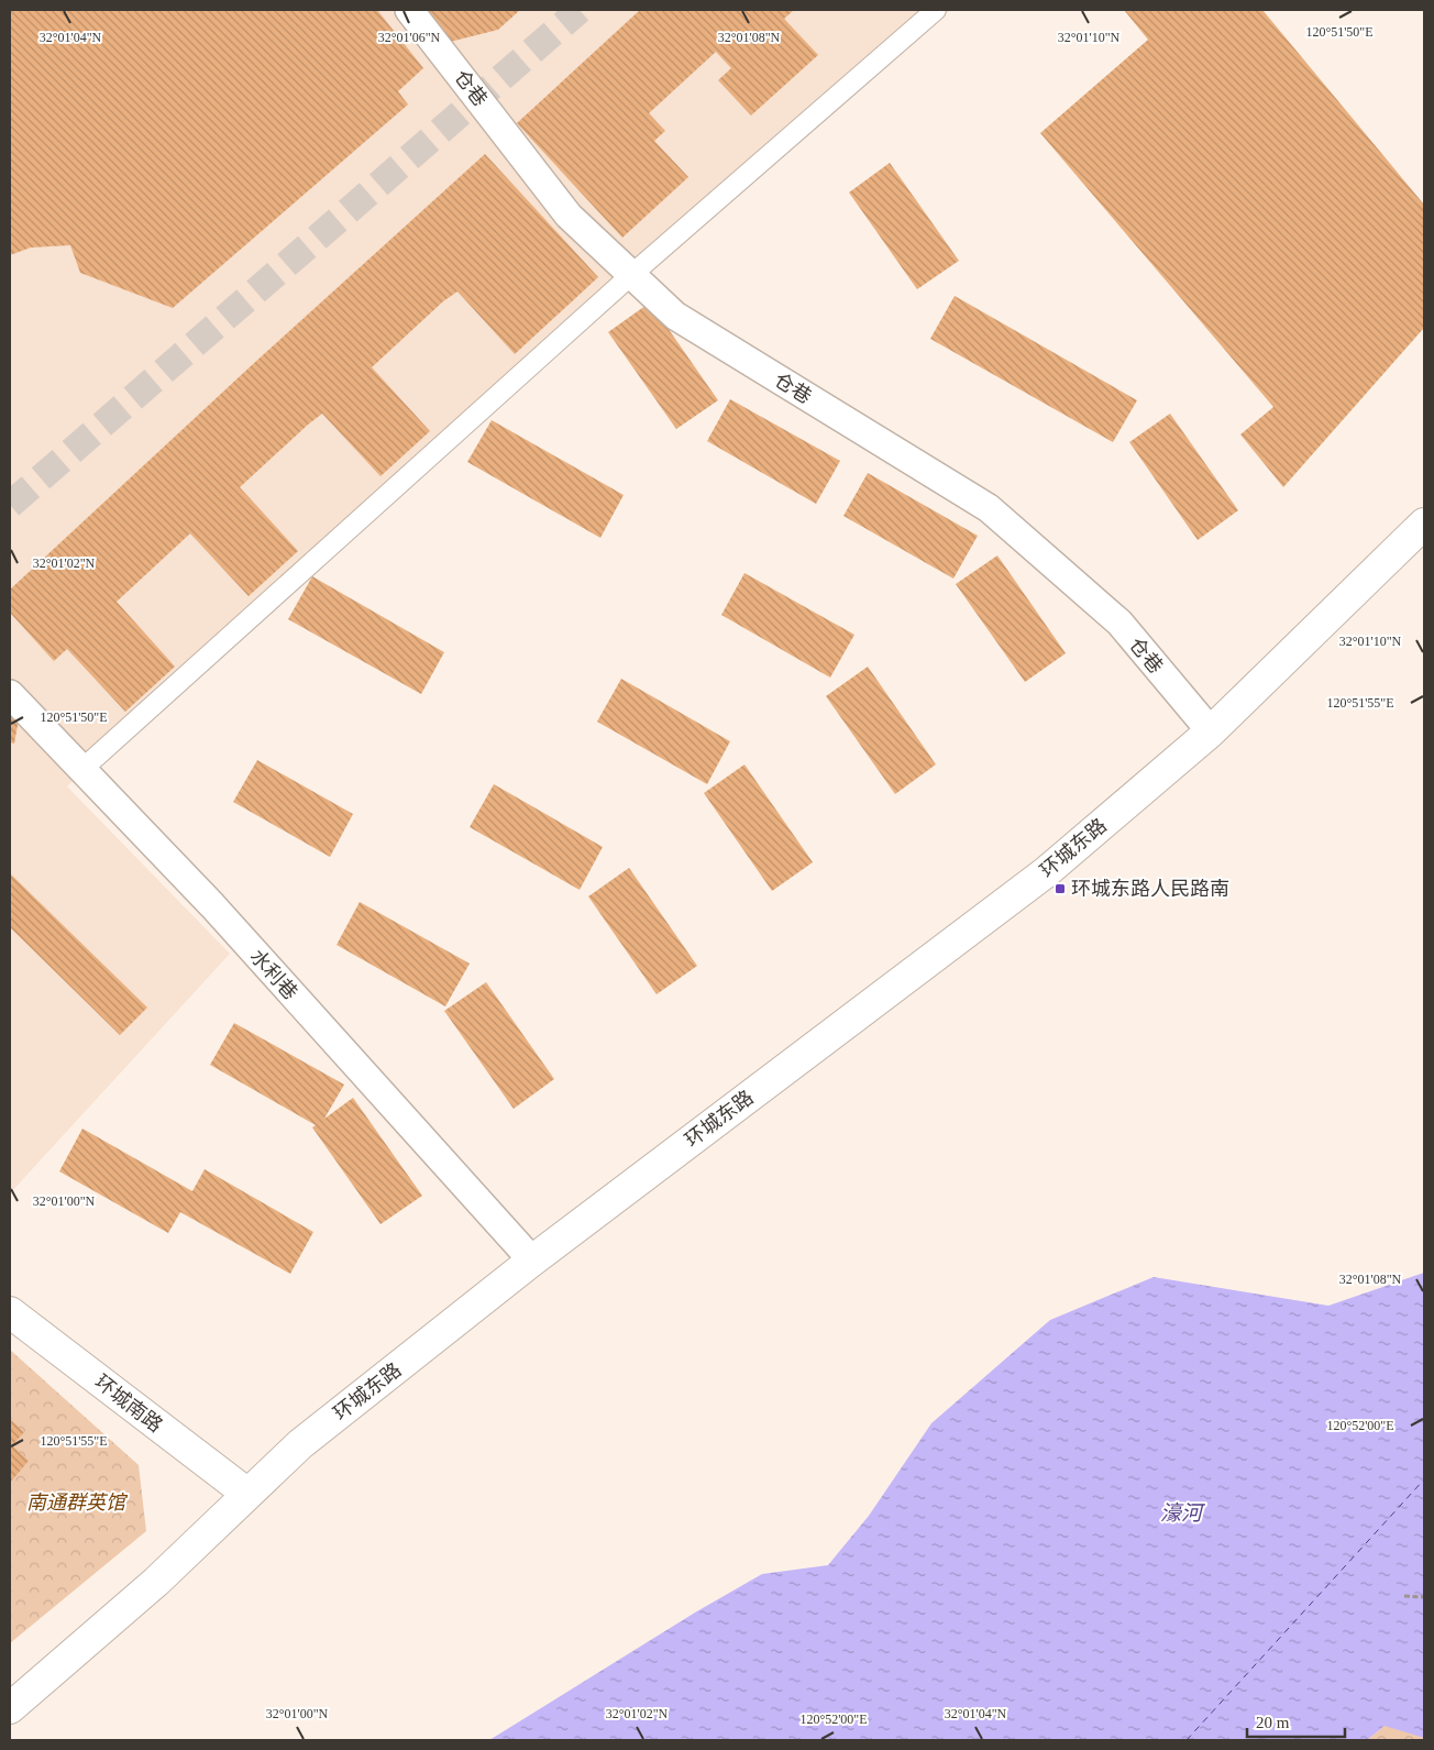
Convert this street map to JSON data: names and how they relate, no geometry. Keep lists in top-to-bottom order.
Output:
{
  "streets": {
    "street": [
      "仓巷",
      "环城东路",
      "水利巷",
      "环城南路"
    ]
  },
  "crossings": [
    ["仓巷", "环城东路"],
    ["环城东路", "水利巷"],
    ["环城东路", "环城南路"]
  ],
  "water": ["濠河"],
  "parks": ["南通群英馆"],
  "places": {
    "transit": ["环城东路人民路南"]
  },
  "scale_bar": "20 m",
  "coordinates": [
    "120°51'50\"E",
    "32°01'04\"N",
    "32°01'06\"N",
    "32°01'08\"N",
    "32°01'10\"N",
    "32°01'02\"N",
    "120°51'55\"E",
    "32°01'00\"N",
    "120°52'00\"E"
  ]
}
